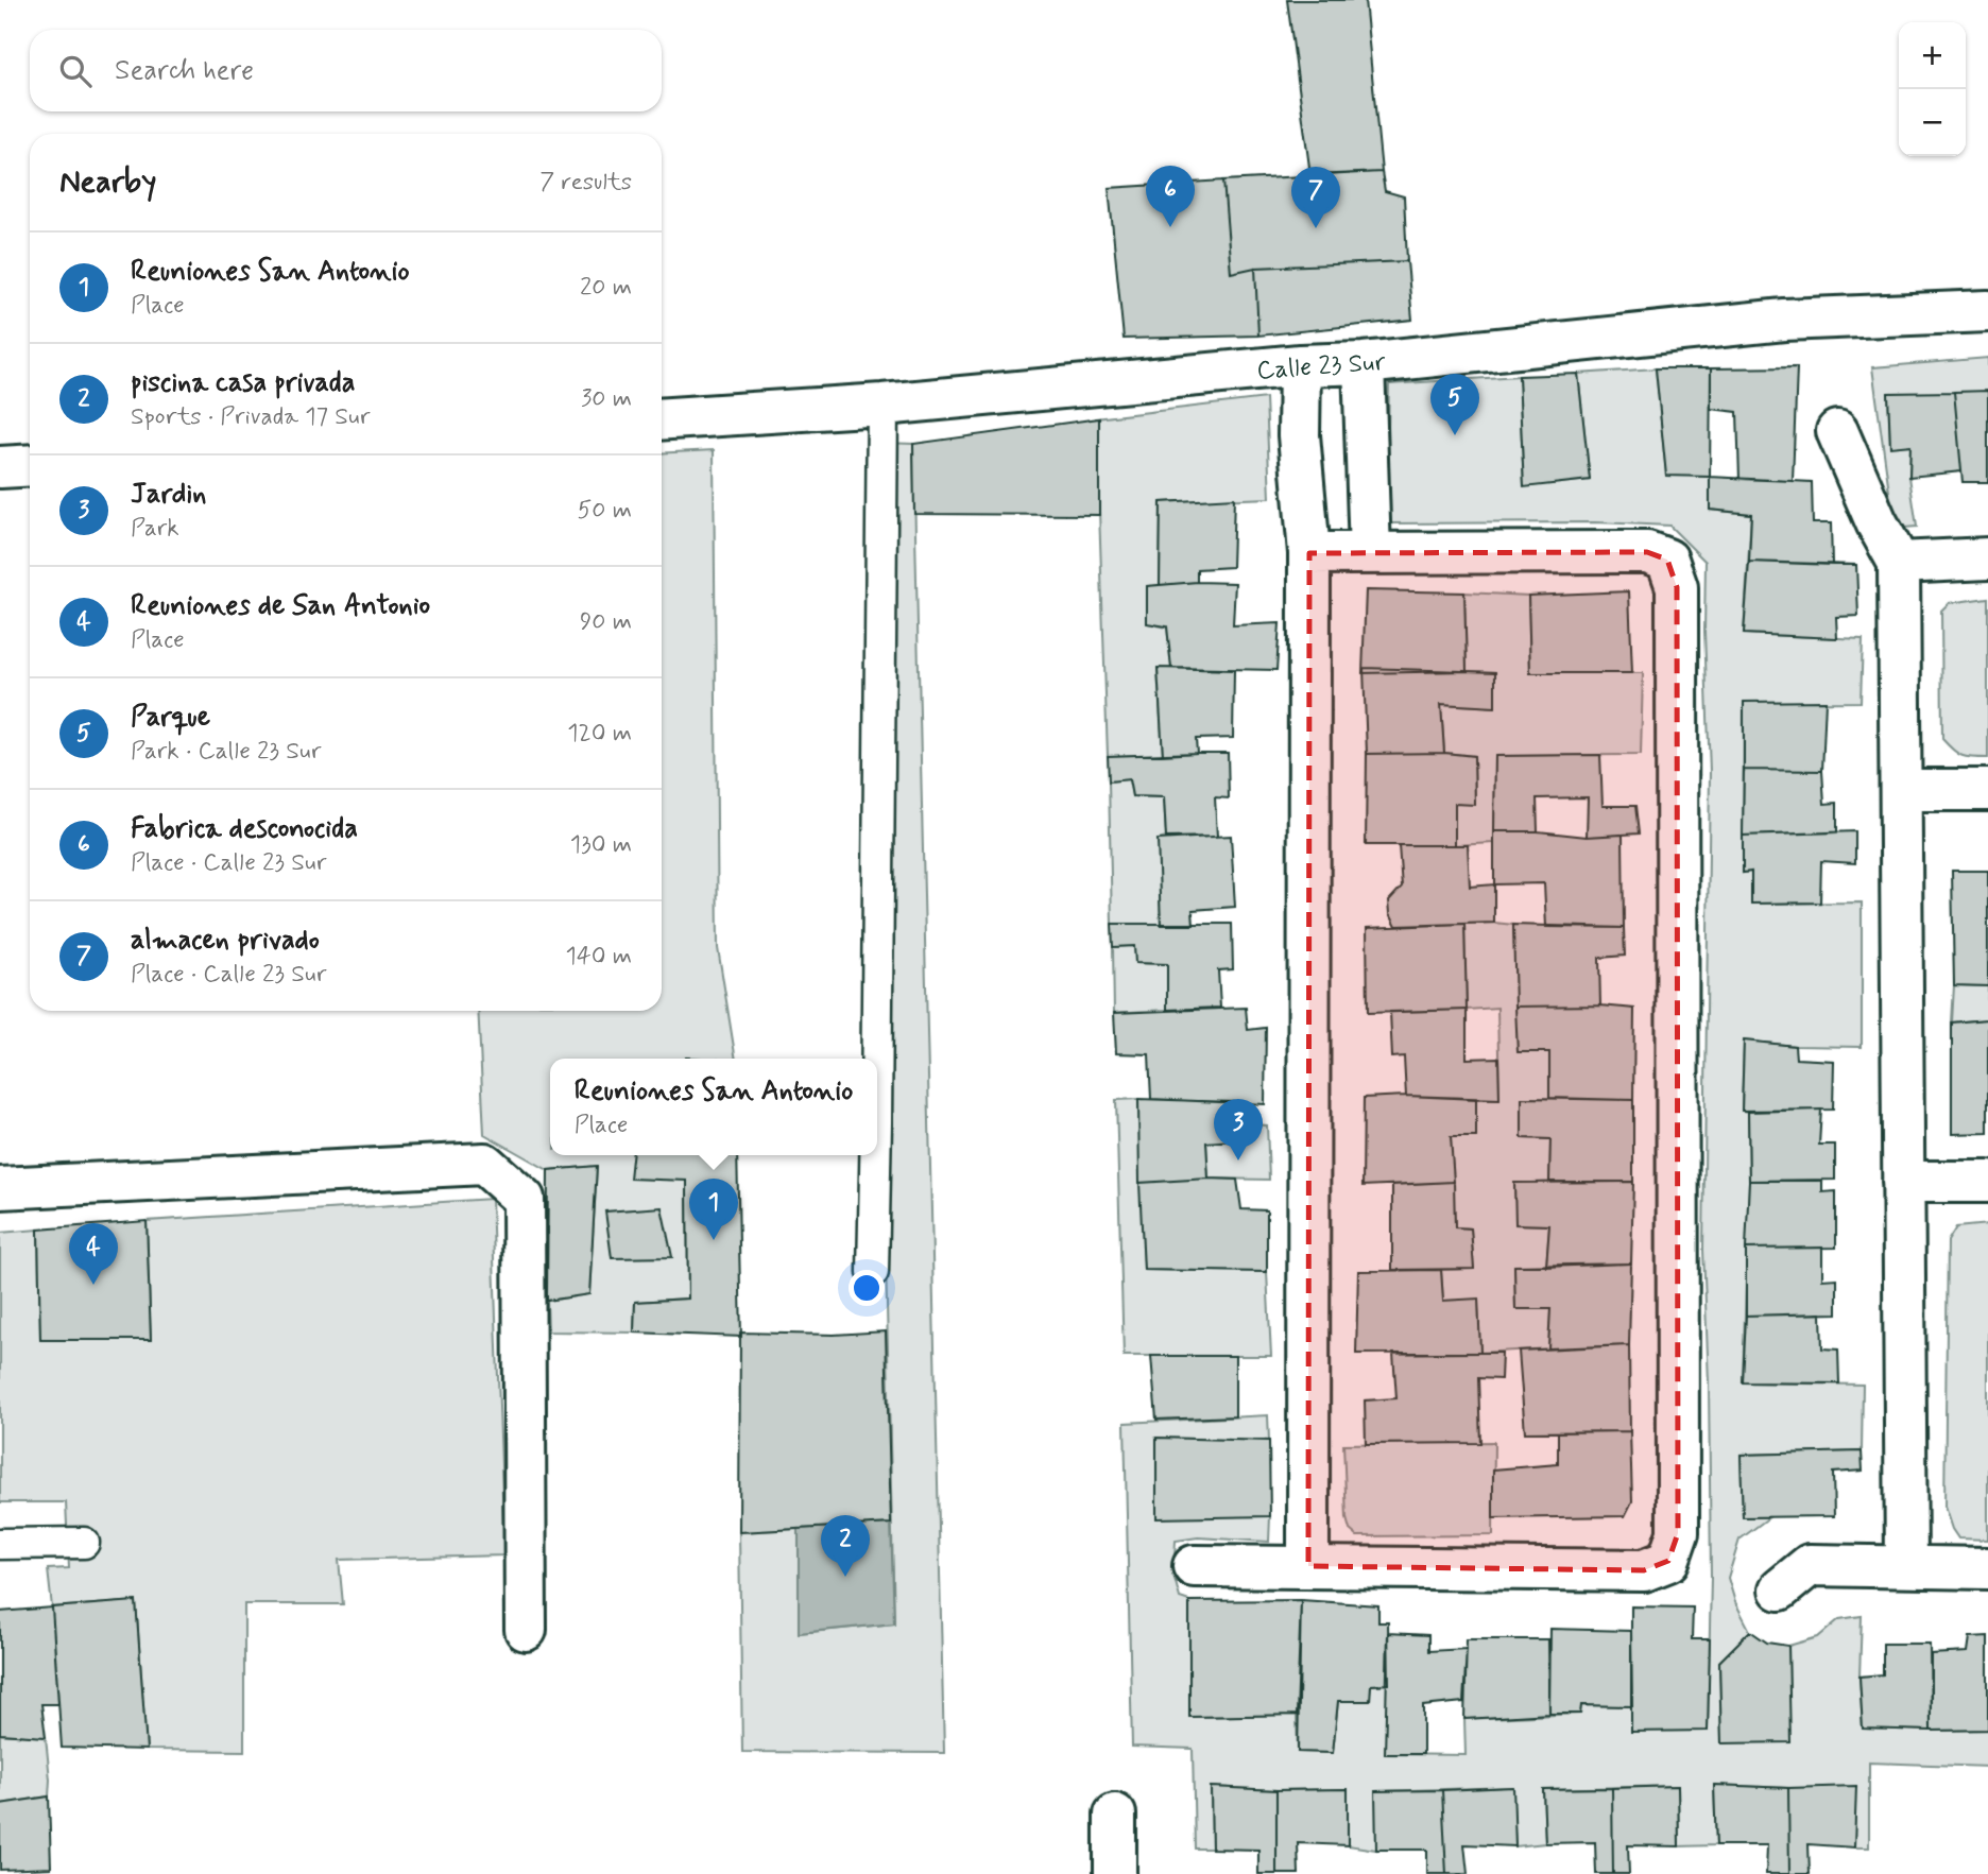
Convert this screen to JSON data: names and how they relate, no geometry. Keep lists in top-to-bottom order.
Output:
{
  "streets": {
    "street": ["Calle 23 Sur"]
  },
  "page": {
    "map_buttons": ["+", "−"],
    "search": "Search here",
    "heading": ["Nearby", "7 results"],
    "pins": [
      "6",
      "7",
      "5",
      "3",
      "1",
      "4",
      "2"
    ],
    "list": [
      {
        "mark": "1",
        "name": "Reuniones San Antonio",
        "note": "Place",
        "value": "20 m"
      },
      {
        "mark": "2",
        "name": "piscina casa privada",
        "note": "Sports · Privada 17 Sur",
        "value": "30 m"
      },
      {
        "mark": "3",
        "name": "Jardin",
        "note": "Park",
        "value": "50 m"
      },
      {
        "mark": "4",
        "name": "Reuniones de San Antonio",
        "note": "Place",
        "value": "90 m"
      },
      {
        "mark": "5",
        "name": "Parque",
        "note": "Park · Calle 23 Sur",
        "value": "120 m"
      },
      {
        "mark": "6",
        "name": "Fabrica desconocida",
        "note": "Place · Calle 23 Sur",
        "value": "130 m"
      },
      {
        "mark": "7",
        "name": "almacen privado",
        "note": "Place · Calle 23 Sur",
        "value": "140 m"
      }
    ],
    "popup": ["Reuniones San Antonio", "Place"]
  }
}
